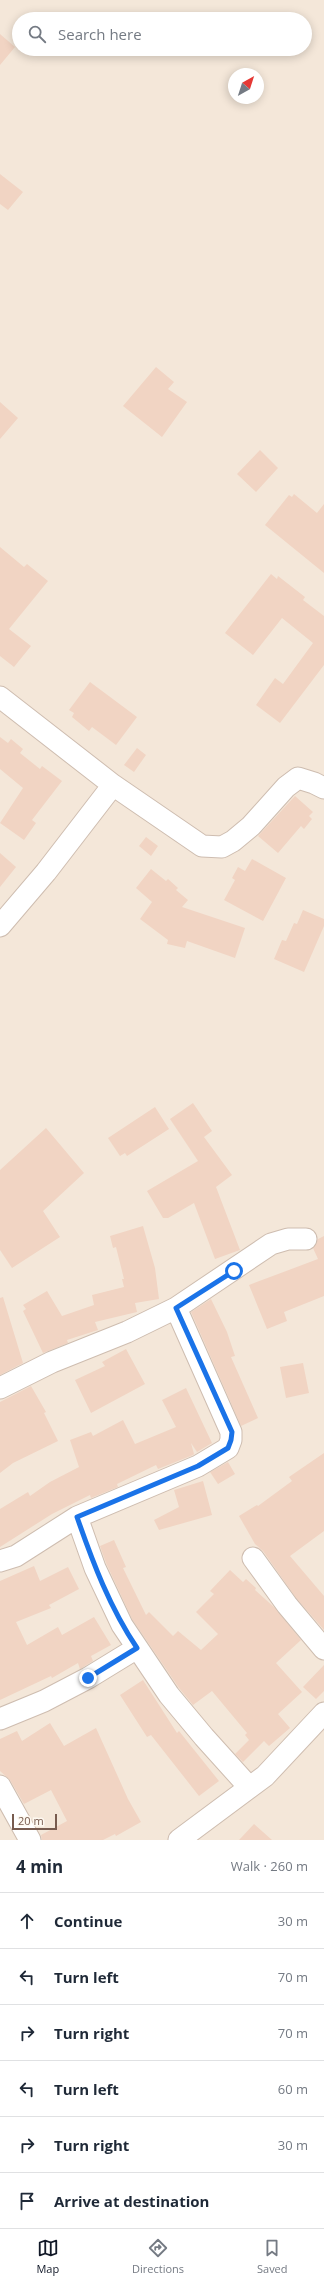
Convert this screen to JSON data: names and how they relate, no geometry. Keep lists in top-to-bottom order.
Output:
{
  "scale_bar": "20 m",
  "north": "top right",
  "page": {
    "search": "Search here",
    "scale": "20 m",
    "heading": ["4 min", "Walk · 260 m"],
    "list": [
      ["Continue", "30 m"],
      ["Turn left", "70 m"],
      ["Turn right", "70 m"],
      ["Turn left", "60 m"],
      ["Turn right", "30 m"],
      "Arrive at destination"
    ],
    "nav": ["Map", "Directions", "Saved"]
  }
}
